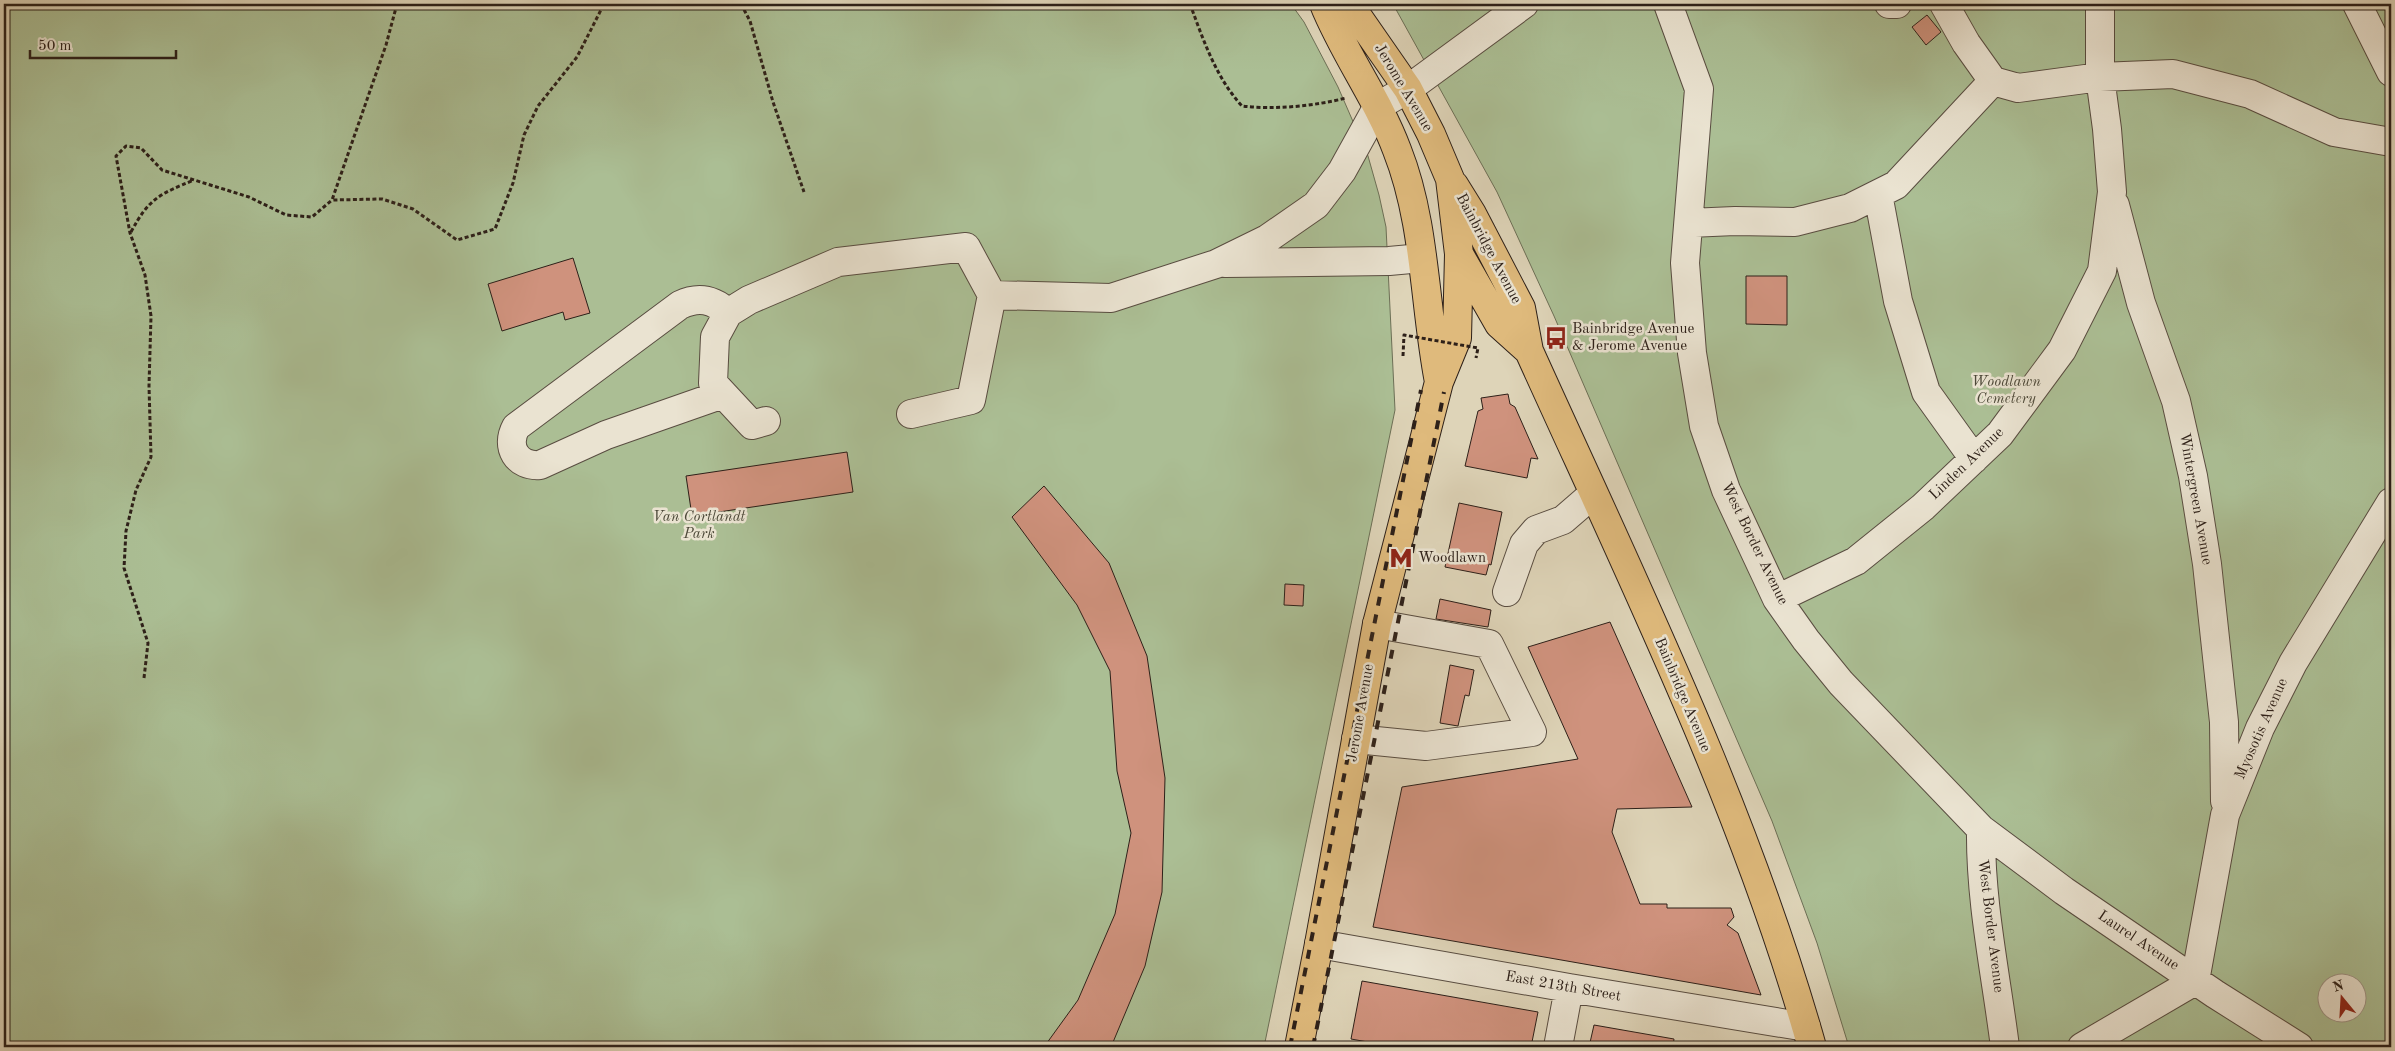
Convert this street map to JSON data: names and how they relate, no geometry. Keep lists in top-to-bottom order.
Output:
{
  "streets": {
    "main road": ["Jerome Avenue", "Bainbridge Avenue"],
    "street": [
      "Linden Avenue",
      "Wintergreen Avenue",
      "West Border Avenue",
      "Myosotis Avenue",
      "Laurel Avenue",
      "East 213th Street"
    ]
  },
  "crossings": [
    ["Jerome Avenue", "Bainbridge Avenue"],
    ["Jerome Avenue", "East 213th Street"],
    ["Bainbridge Avenue", "East 213th Street"],
    ["Linden Avenue", "Wintergreen Avenue"],
    ["Linden Avenue", "West Border Avenue"],
    ["Wintergreen Avenue", "Myosotis Avenue"],
    ["West Border Avenue", "Laurel Avenue"],
    ["Myosotis Avenue", "Laurel Avenue"]
  ],
  "parks": ["Woodlawn Cemetery", "Van Cortlandt Park"],
  "places": {
    "bus stop": ["Bainbridge Avenue & Jerome Avenue"],
    "metro station": ["Woodlawn"]
  },
  "scale_bar": "50 m",
  "north": "top"
}
